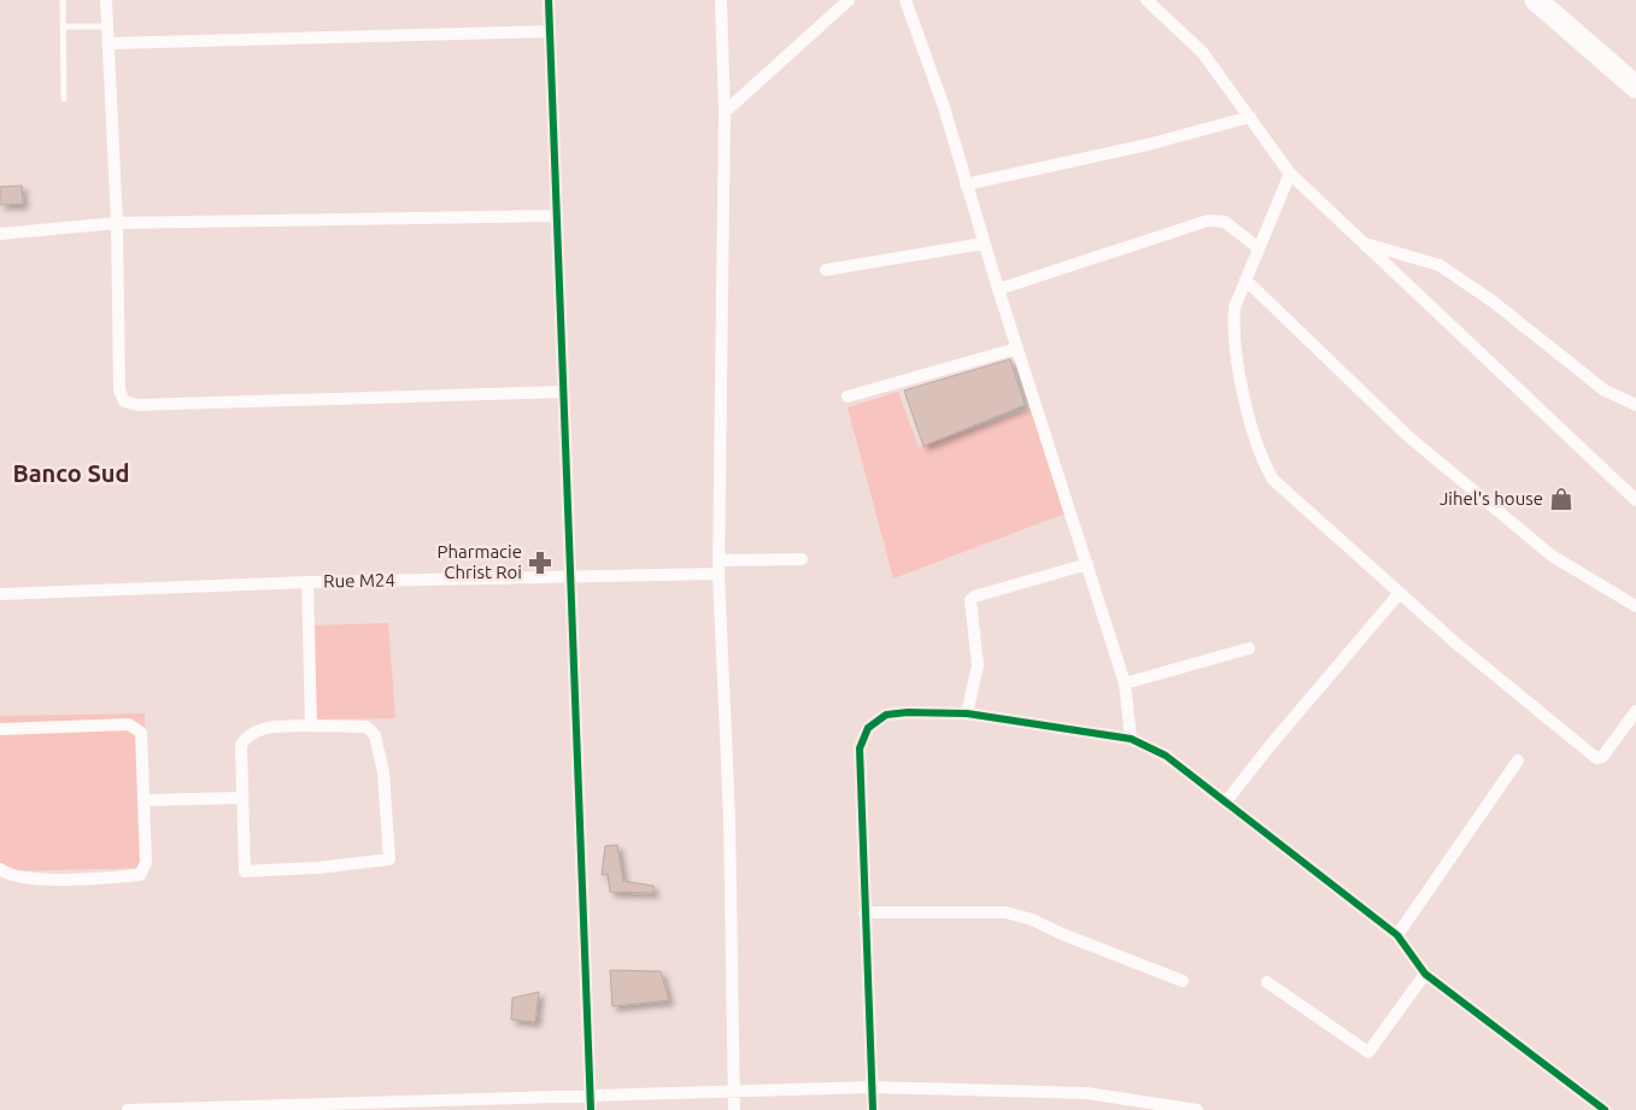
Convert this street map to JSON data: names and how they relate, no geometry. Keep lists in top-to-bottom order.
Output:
{
  "streets": {
    "street": ["Rue M24"]
  },
  "districts": ["Banco Sud"],
  "places": {
    "shop": ["Jihel's house"],
    "pharmacy": ["Pharmacie Christ Roi"]
  }
}
